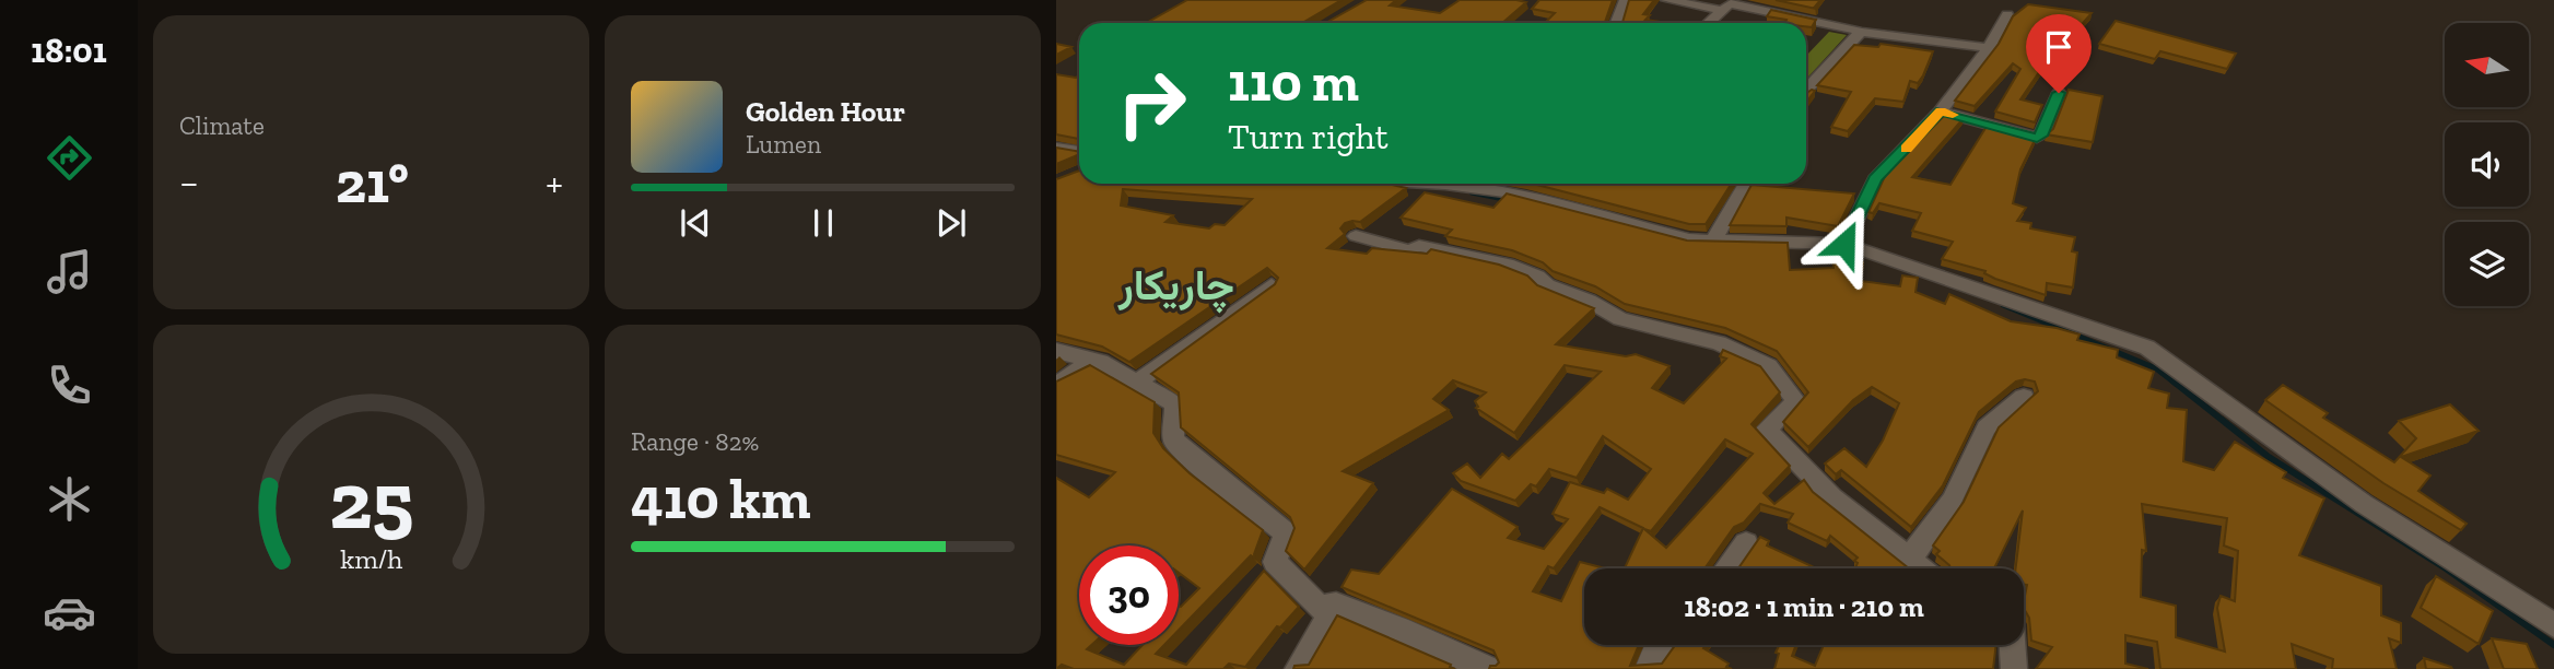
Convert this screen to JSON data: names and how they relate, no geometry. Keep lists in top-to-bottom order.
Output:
{
  "districts": ["چاریکار"],
  "north": "left",
  "page": {
    "tabs": "18:01",
    "tile": [
      "Climate",
      ["Range · 82%", "410 km"]
    ],
    "turn": ["110 m", "Turn right"],
    "song": ["Golden Hour", "Lumen"],
    "heat": ["−", "21°", "+"],
    "limit": "30",
    "trip": "18:02 · 1 min · 210 m",
    "gauge": ["25", "km/h"]
  }
}
